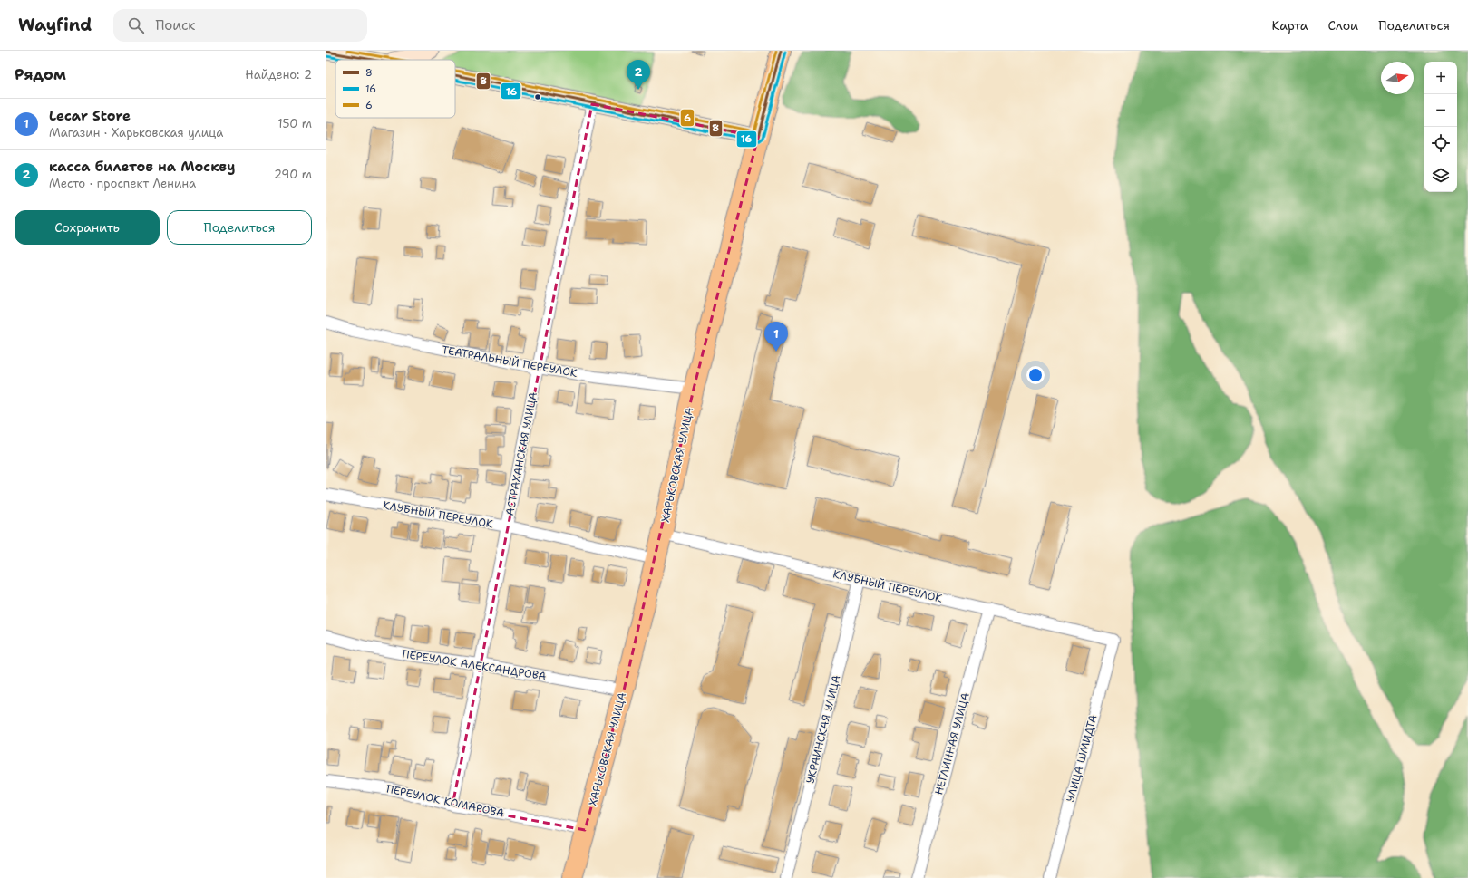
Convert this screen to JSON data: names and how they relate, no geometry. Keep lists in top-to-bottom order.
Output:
{
  "streets": {
    "highway": ["ХАРЬКОВСКАЯ УЛИЦА"],
    "street": [
      "ТЕАТРАЛЬНЫЙ ПЕРЕУЛОК",
      "АСТРАХАНСКАЯ УЛИЦА",
      "КЛУБНЫЙ ПЕРЕУЛОК",
      "ПЕРЕУЛОК АЛЕКСАНДРОВА",
      "УКРАИНСКАЯ УЛИЦА",
      "НЕГЛИННАЯ УЛИЦА",
      "УЛИЦА ШМИДТА",
      "ПЕРЕУЛОК КОМАРОВА"
    ]
  },
  "crossings": [
    ["ТЕАТРАЛЬНЫЙ ПЕРЕУЛОК", "АСТРАХАНСКАЯ УЛИЦА"],
    ["ТЕАТРАЛЬНЫЙ ПЕРЕУЛОК", "ХАРЬКОВСКАЯ УЛИЦА"],
    ["АСТРАХАНСКАЯ УЛИЦА", "КЛУБНЫЙ ПЕРЕУЛОК"],
    ["АСТРАХАНСКАЯ УЛИЦА", "ПЕРЕУЛОК АЛЕКСАНДРОВА"],
    ["АСТРАХАНСКАЯ УЛИЦА", "ПЕРЕУЛОК КОМАРОВА"],
    ["ХАРЬКОВСКАЯ УЛИЦА", "КЛУБНЫЙ ПЕРЕУЛОК"],
    ["ХАРЬКОВСКАЯ УЛИЦА", "ПЕРЕУЛОК АЛЕКСАНДРОВА"],
    ["ХАРЬКОВСКАЯ УЛИЦА", "ПЕРЕУЛОК КОМАРОВА"],
    ["КЛУБНЫЙ ПЕРЕУЛОК", "УКРАИНСКАЯ УЛИЦА"],
    ["КЛУБНЫЙ ПЕРЕУЛОК", "НЕГЛИННАЯ УЛИЦА"],
    ["КЛУБНЫЙ ПЕРЕУЛОК", "УЛИЦА ШМИДТА"]
  ],
  "lines": ["transit line 8", "transit line 6", "transit line 16"],
  "legend": ["8", "16", "6"],
  "north": "right",
  "page": {
    "header": "Wayfind",
    "search": "Поиск",
    "nav": ["Карта", "Слои", "Поделиться"],
    "heading": ["Рядом", "Найдено: 2"],
    "pins": ["2", "1"],
    "map_buttons": ["+", "−"],
    "list": [
      {
        "mark": "1",
        "name": "Lecar Store",
        "note": "Магазин · Харьковская улица",
        "value": "150 m"
      },
      {
        "mark": "2",
        "name": "касса билетов на Москву",
        "note": "Место · проспект Ленина",
        "value": "290 m"
      }
    ],
    "buttons": ["Сохранить", "Поделиться"]
  }
}
